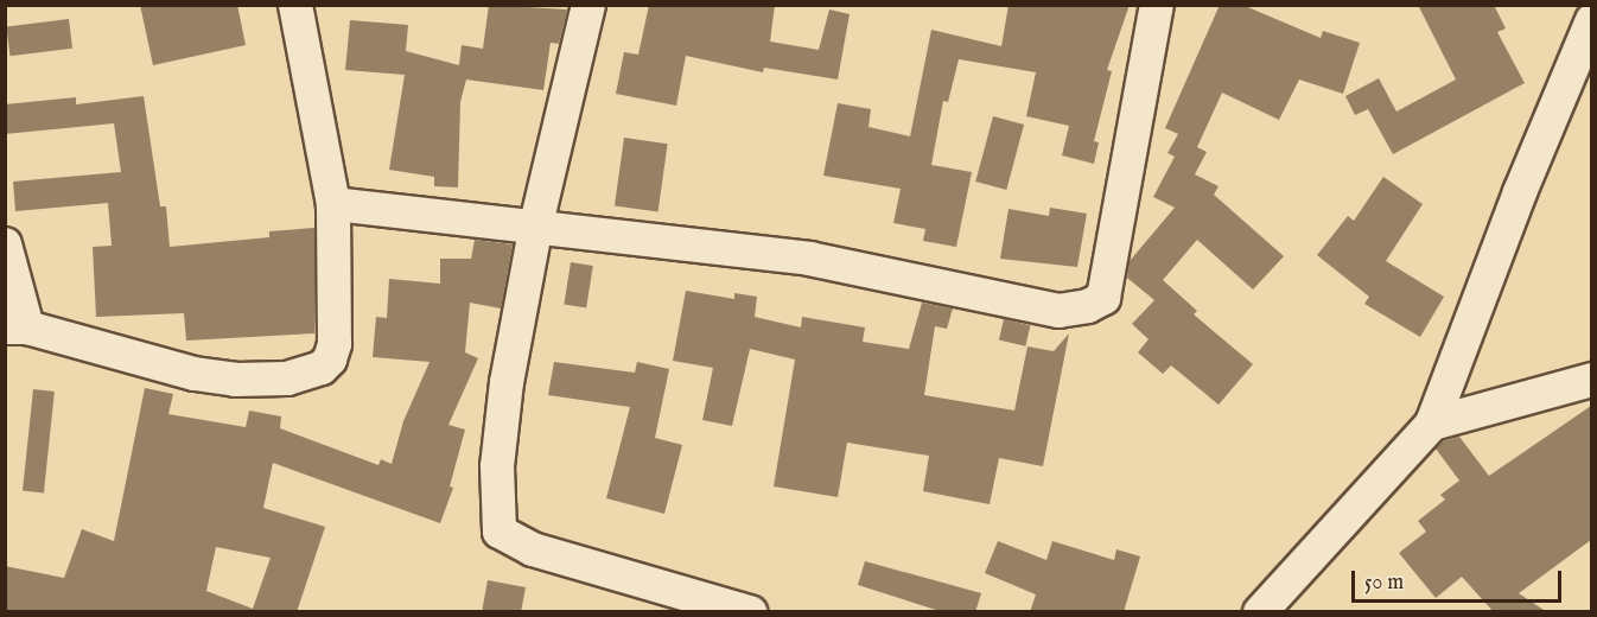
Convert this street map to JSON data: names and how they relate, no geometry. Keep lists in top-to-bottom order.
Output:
{
  "scale_bar": "50 m"
}
